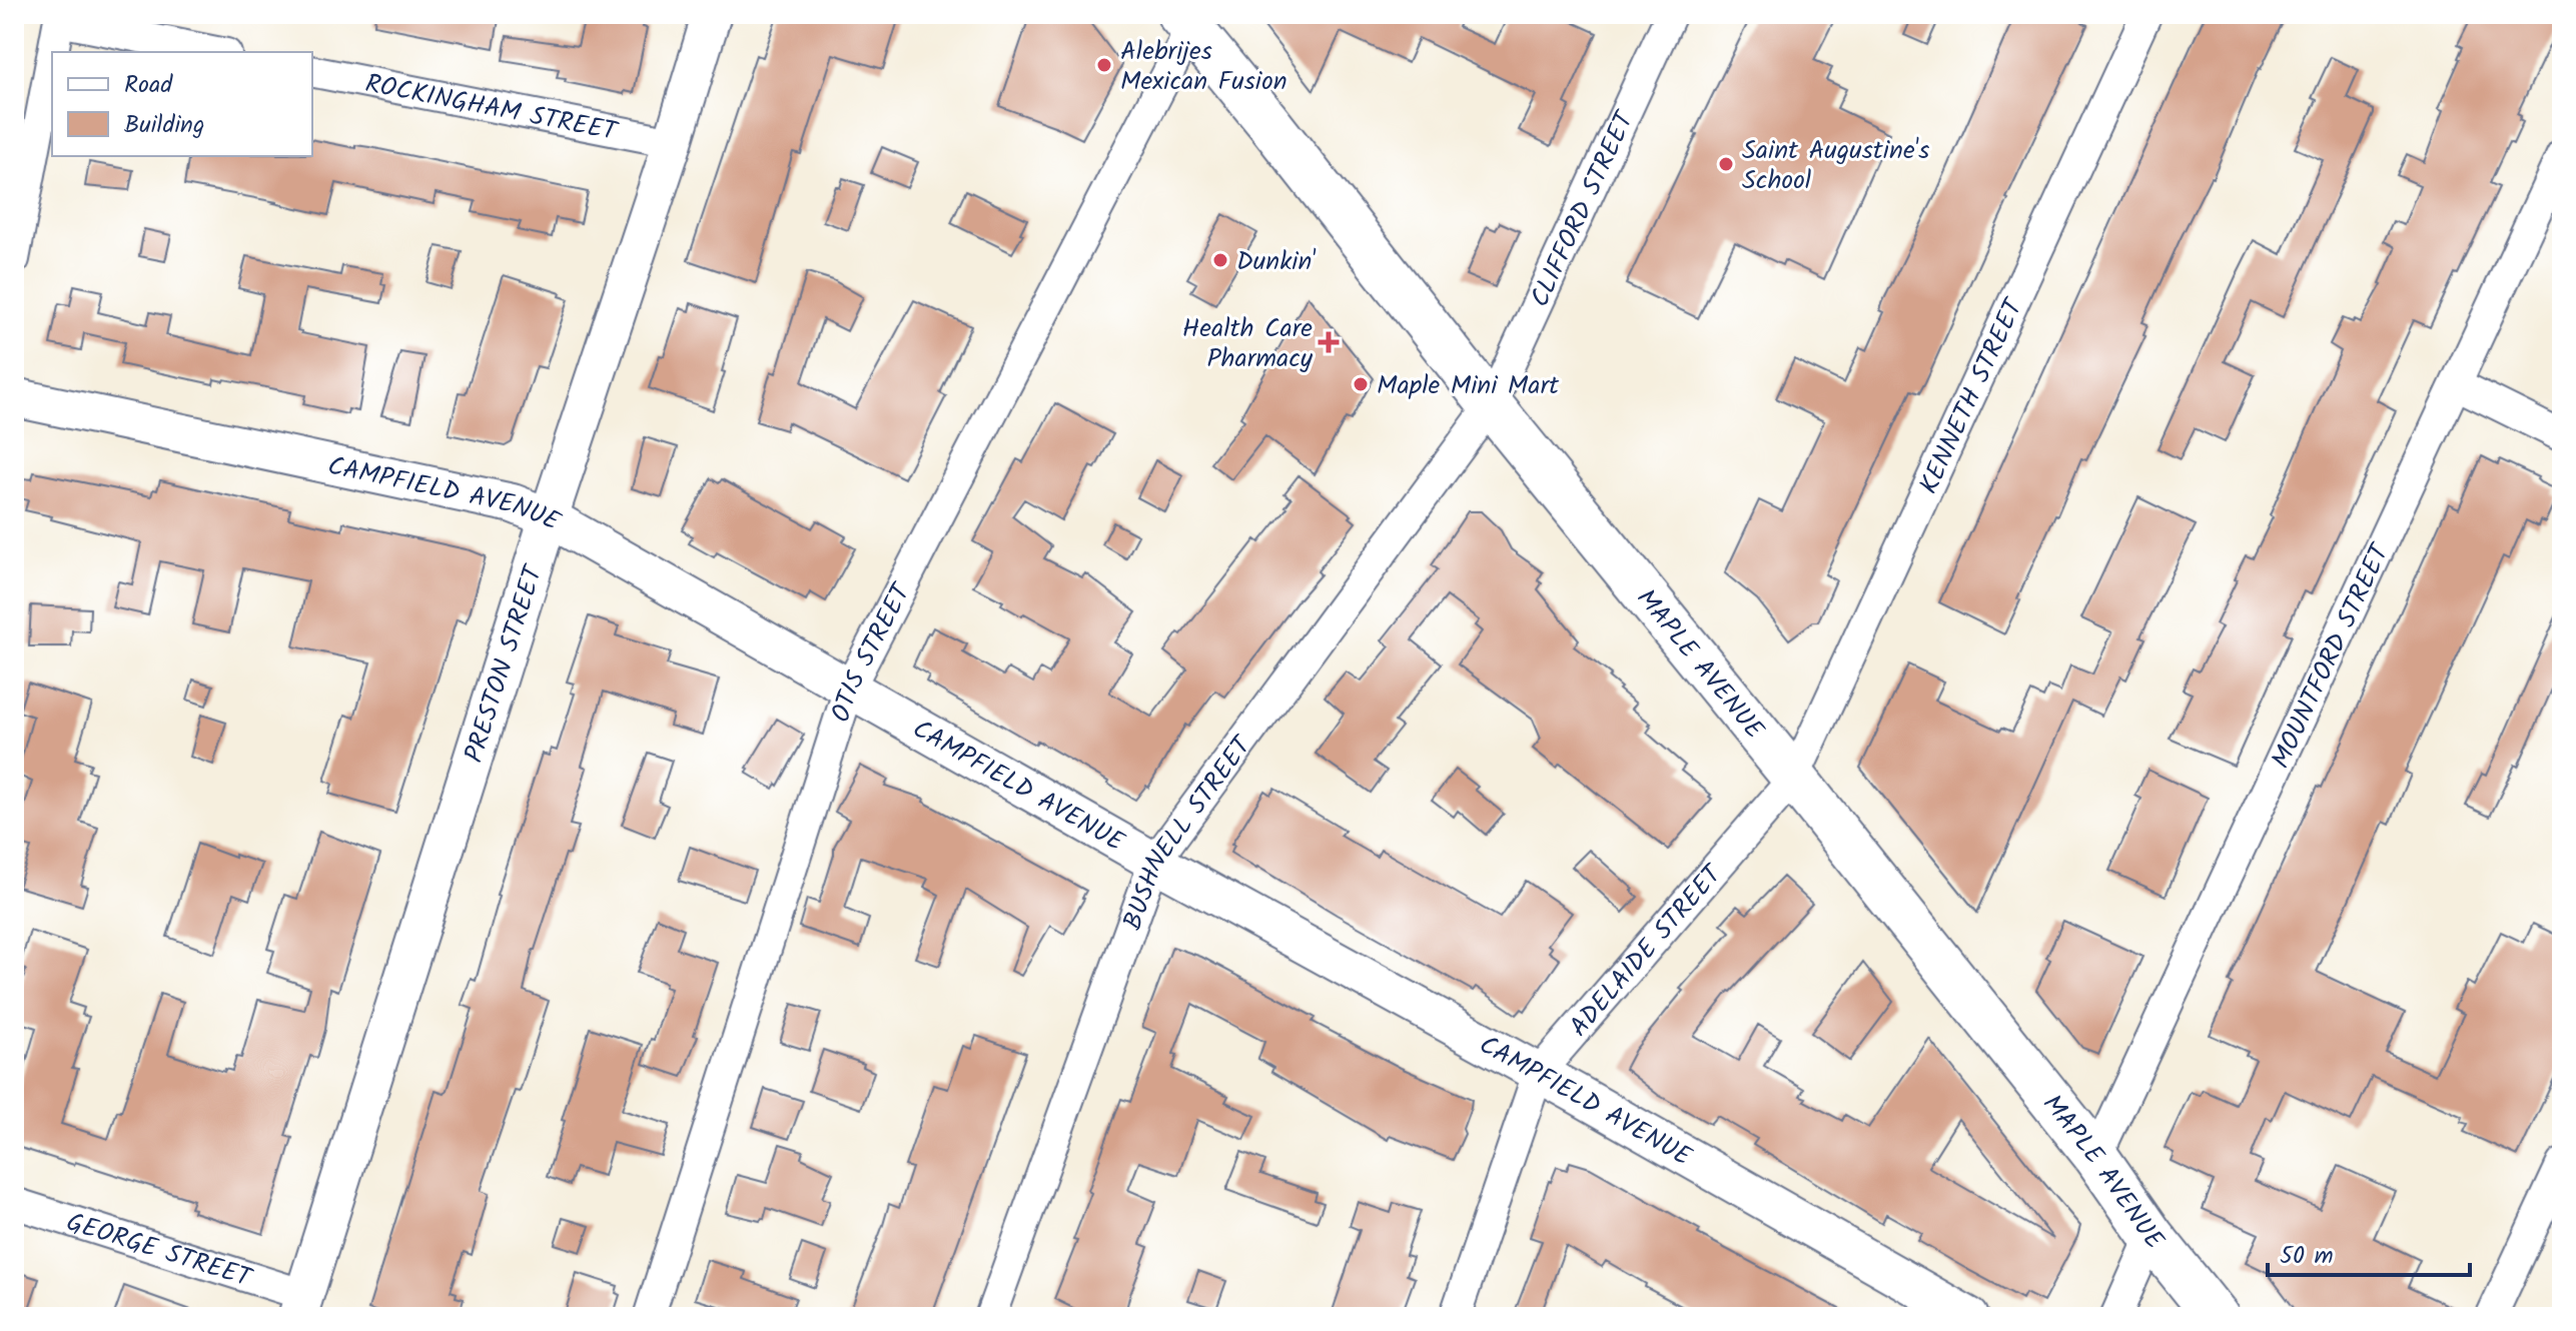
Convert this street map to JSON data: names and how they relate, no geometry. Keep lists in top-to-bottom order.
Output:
{
  "streets": {
    "main road": ["MAPLE AVENUE"],
    "street": [
      "ROCKINGHAM STREET",
      "CLIFFORD STREET",
      "KENNETH STREET",
      "CAMPFIELD AVENUE",
      "OTIS STREET",
      "MOUNTFORD STREET",
      "PRESTON STREET",
      "BUSHNELL STREET",
      "ADELAIDE STREET",
      "GEORGE STREET"
    ]
  },
  "crossings": [
    ["ROCKINGHAM STREET", "PRESTON STREET"],
    ["CLIFFORD STREET", "MAPLE AVENUE"],
    ["CLIFFORD STREET", "BUSHNELL STREET"],
    ["KENNETH STREET", "MAPLE AVENUE"],
    ["KENNETH STREET", "ADELAIDE STREET"],
    ["CAMPFIELD AVENUE", "OTIS STREET"],
    ["CAMPFIELD AVENUE", "PRESTON STREET"],
    ["CAMPFIELD AVENUE", "BUSHNELL STREET"],
    ["CAMPFIELD AVENUE", "ADELAIDE STREET"],
    ["OTIS STREET", "MAPLE AVENUE"],
    ["MOUNTFORD STREET", "MAPLE AVENUE"],
    ["MAPLE AVENUE", "BUSHNELL STREET"],
    ["MAPLE AVENUE", "ADELAIDE STREET"],
    ["PRESTON STREET", "GEORGE STREET"]
  ],
  "places": {
    "other": [
      "Alebrijes Mexican Fusion",
      "Saint Augustine's School",
      "Dunkin'",
      "Maple Mini Mart"
    ],
    "health": ["Health Care Pharmacy"]
  },
  "legend": ["Road", "Building"],
  "scale_bar": "50 m"
}
